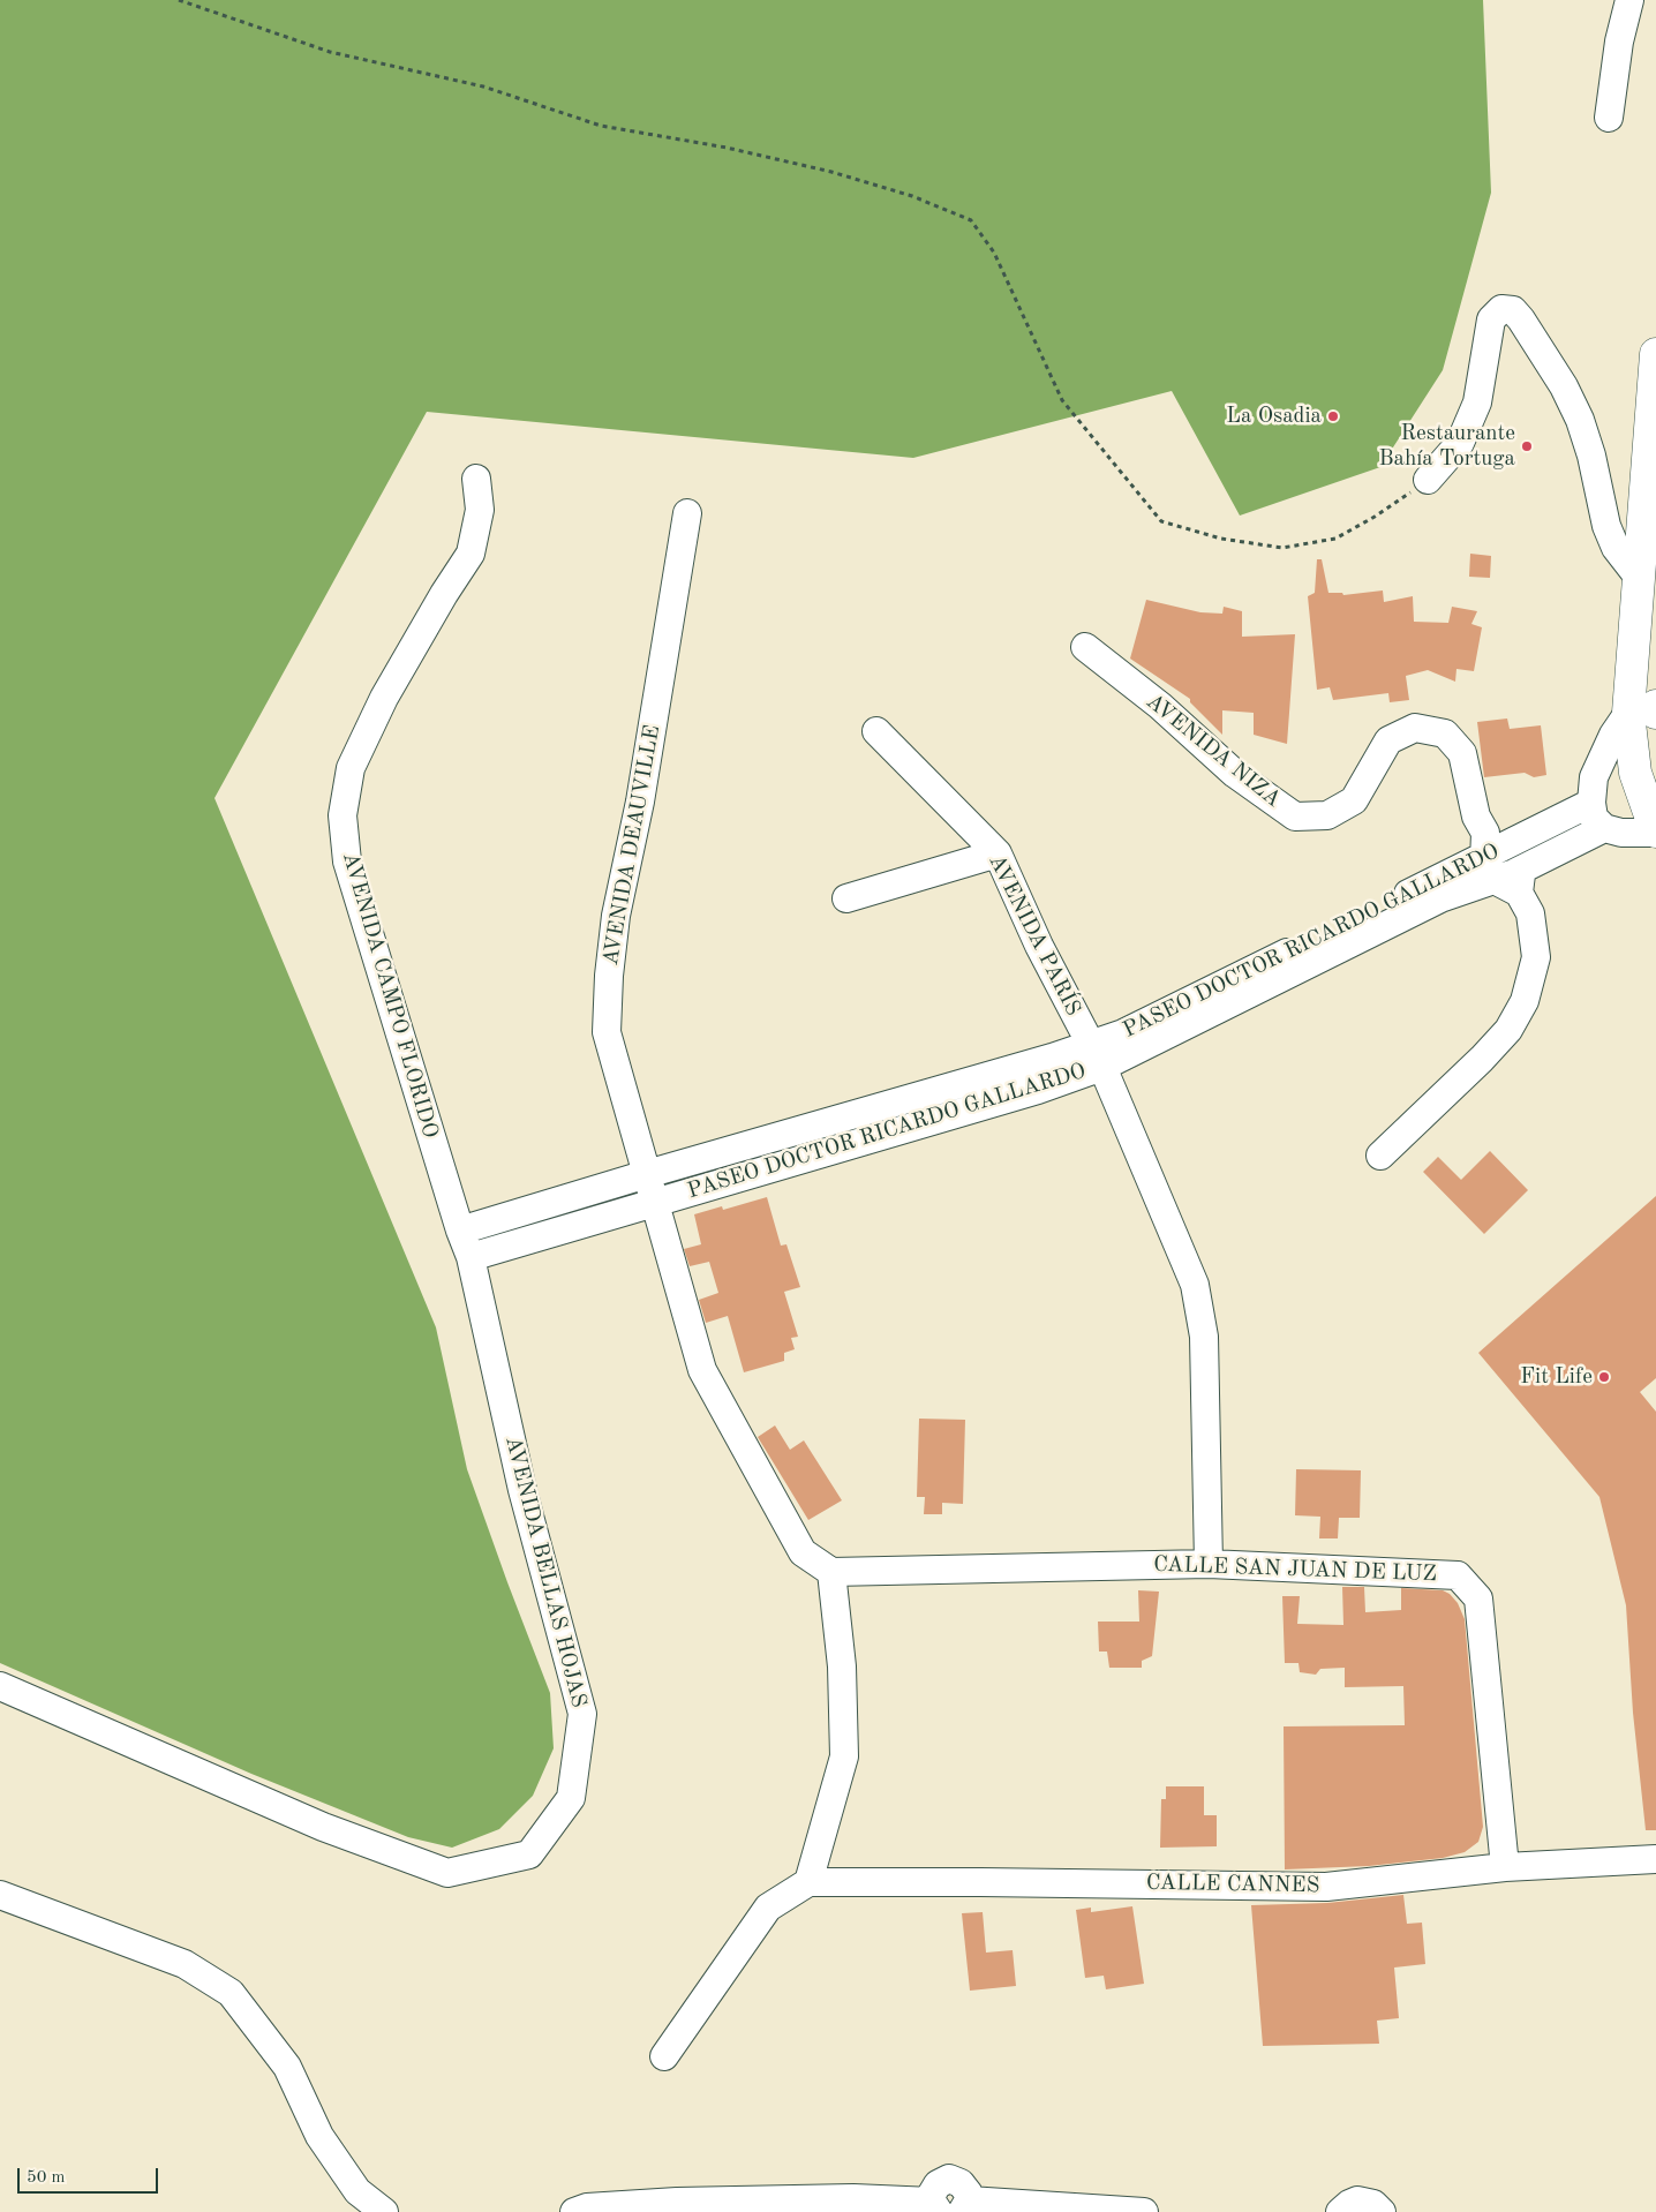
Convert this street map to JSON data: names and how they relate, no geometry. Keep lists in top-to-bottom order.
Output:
{
  "streets": {
    "street": [
      "AVENIDA NIZA",
      "AVENIDA DEAUVILLE",
      "AVENIDA PARÍS",
      "PASEO DOCTOR RICARDO GALLARDO",
      "AVENIDA CAMPO FLORIDO",
      "CALLE SAN JUAN DE LUZ",
      "AVENIDA BELLAS HOJAS",
      "CALLE CANNES"
    ]
  },
  "crossings": [
    ["AVENIDA NIZA", "PASEO DOCTOR RICARDO GALLARDO"],
    ["AVENIDA DEAUVILLE", "PASEO DOCTOR RICARDO GALLARDO"],
    ["AVENIDA DEAUVILLE", "CALLE SAN JUAN DE LUZ"],
    ["AVENIDA PARÍS", "PASEO DOCTOR RICARDO GALLARDO"],
    ["AVENIDA PARÍS", "CALLE SAN JUAN DE LUZ"],
    ["PASEO DOCTOR RICARDO GALLARDO", "AVENIDA CAMPO FLORIDO"],
    ["PASEO DOCTOR RICARDO GALLARDO", "AVENIDA BELLAS HOJAS"],
    ["AVENIDA CAMPO FLORIDO", "AVENIDA BELLAS HOJAS"],
    ["CALLE SAN JUAN DE LUZ", "CALLE CANNES"]
  ],
  "places": ["La Osadia", "Restaurante Bahía Tortuga", "Fit Life"],
  "scale_bar": "50 m"
}
